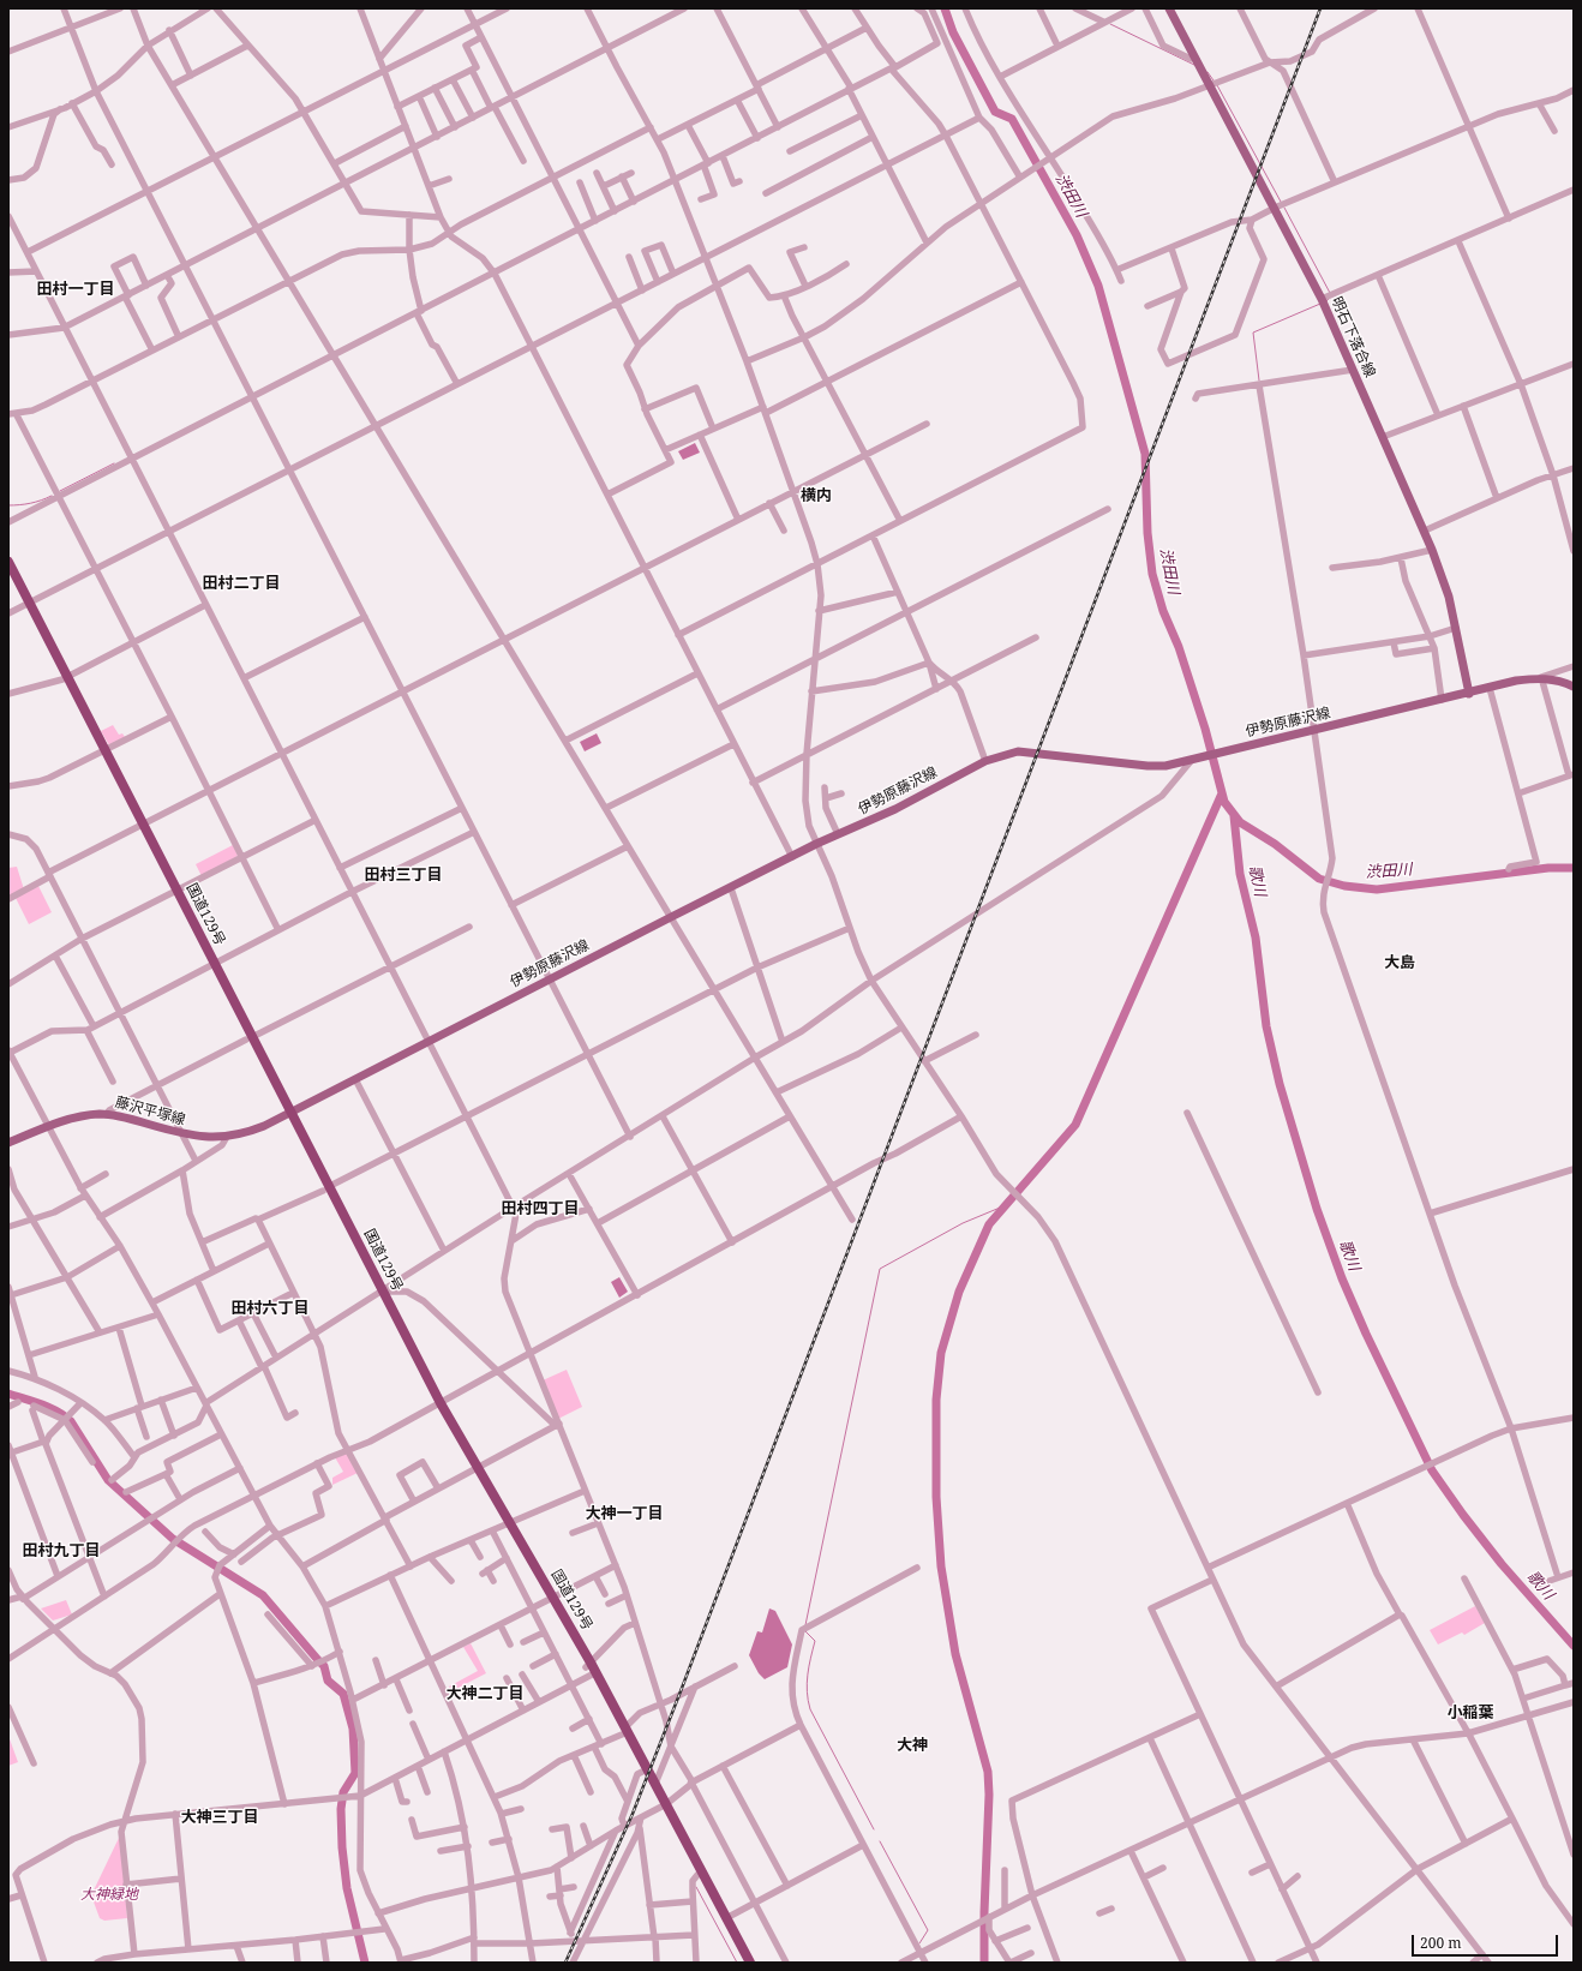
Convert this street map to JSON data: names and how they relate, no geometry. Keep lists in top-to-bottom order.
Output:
{
  "streets": {
    "highway": ["国道129号"],
    "main road": ["明石下落合線", "伊勢原藤沢線", "藤沢平塚線"]
  },
  "crossings": [
    ["明石下落合線", "伊勢原藤沢線"],
    ["伊勢原藤沢線", "国道129号"],
    ["伊勢原藤沢線", "藤沢平塚線"],
    ["国道129号", "藤沢平塚線"]
  ],
  "districts": [
    "田村一丁目",
    "横内",
    "田村二丁目",
    "田村三丁目",
    "大島",
    "田村四丁目",
    "田村六丁目",
    "大神一丁目",
    "田村九丁目",
    "大神二丁目",
    "小稲葉",
    "大神",
    "大神三丁目"
  ],
  "water": ["渋田川", "歌川"],
  "parks": ["大神緑地"],
  "scale_bar": "200 m"
}
